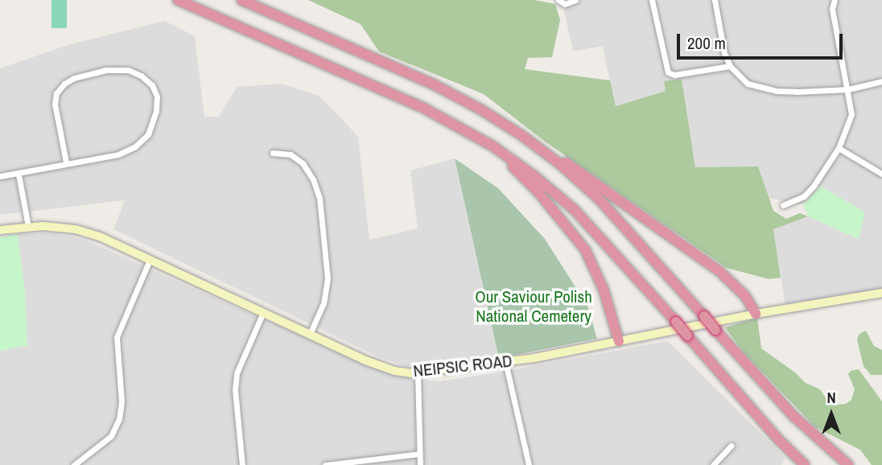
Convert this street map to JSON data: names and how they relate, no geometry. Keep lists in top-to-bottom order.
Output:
{
  "streets": {
    "street": ["NEIPSIC ROAD"]
  },
  "parks": ["Our Saviour Polish National Cemetery"],
  "scale_bar": "200 m",
  "north": "top"
}
